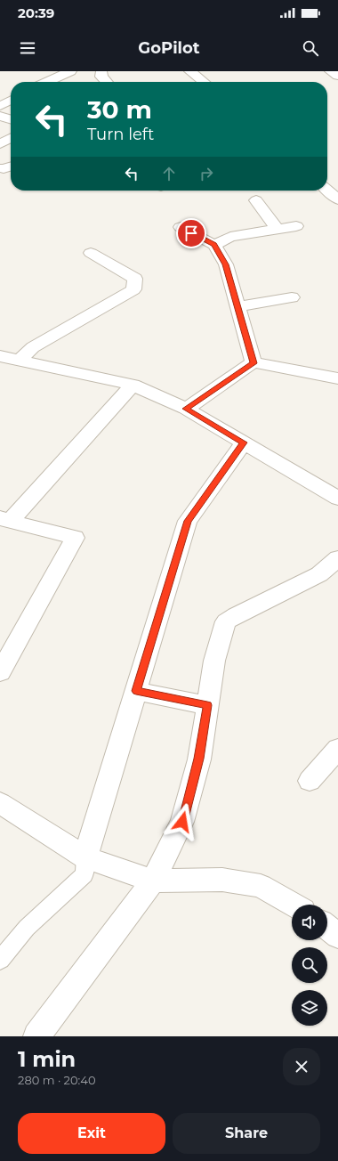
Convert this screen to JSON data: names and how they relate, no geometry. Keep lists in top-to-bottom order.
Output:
{
  "page": {
    "status": "20:39",
    "header": "GoPilot",
    "turn": ["30 m", "Turn left"],
    "heading": ["1 min", "280 m · 20:40"],
    "buttons": ["Exit", "Share"]
  }
}
